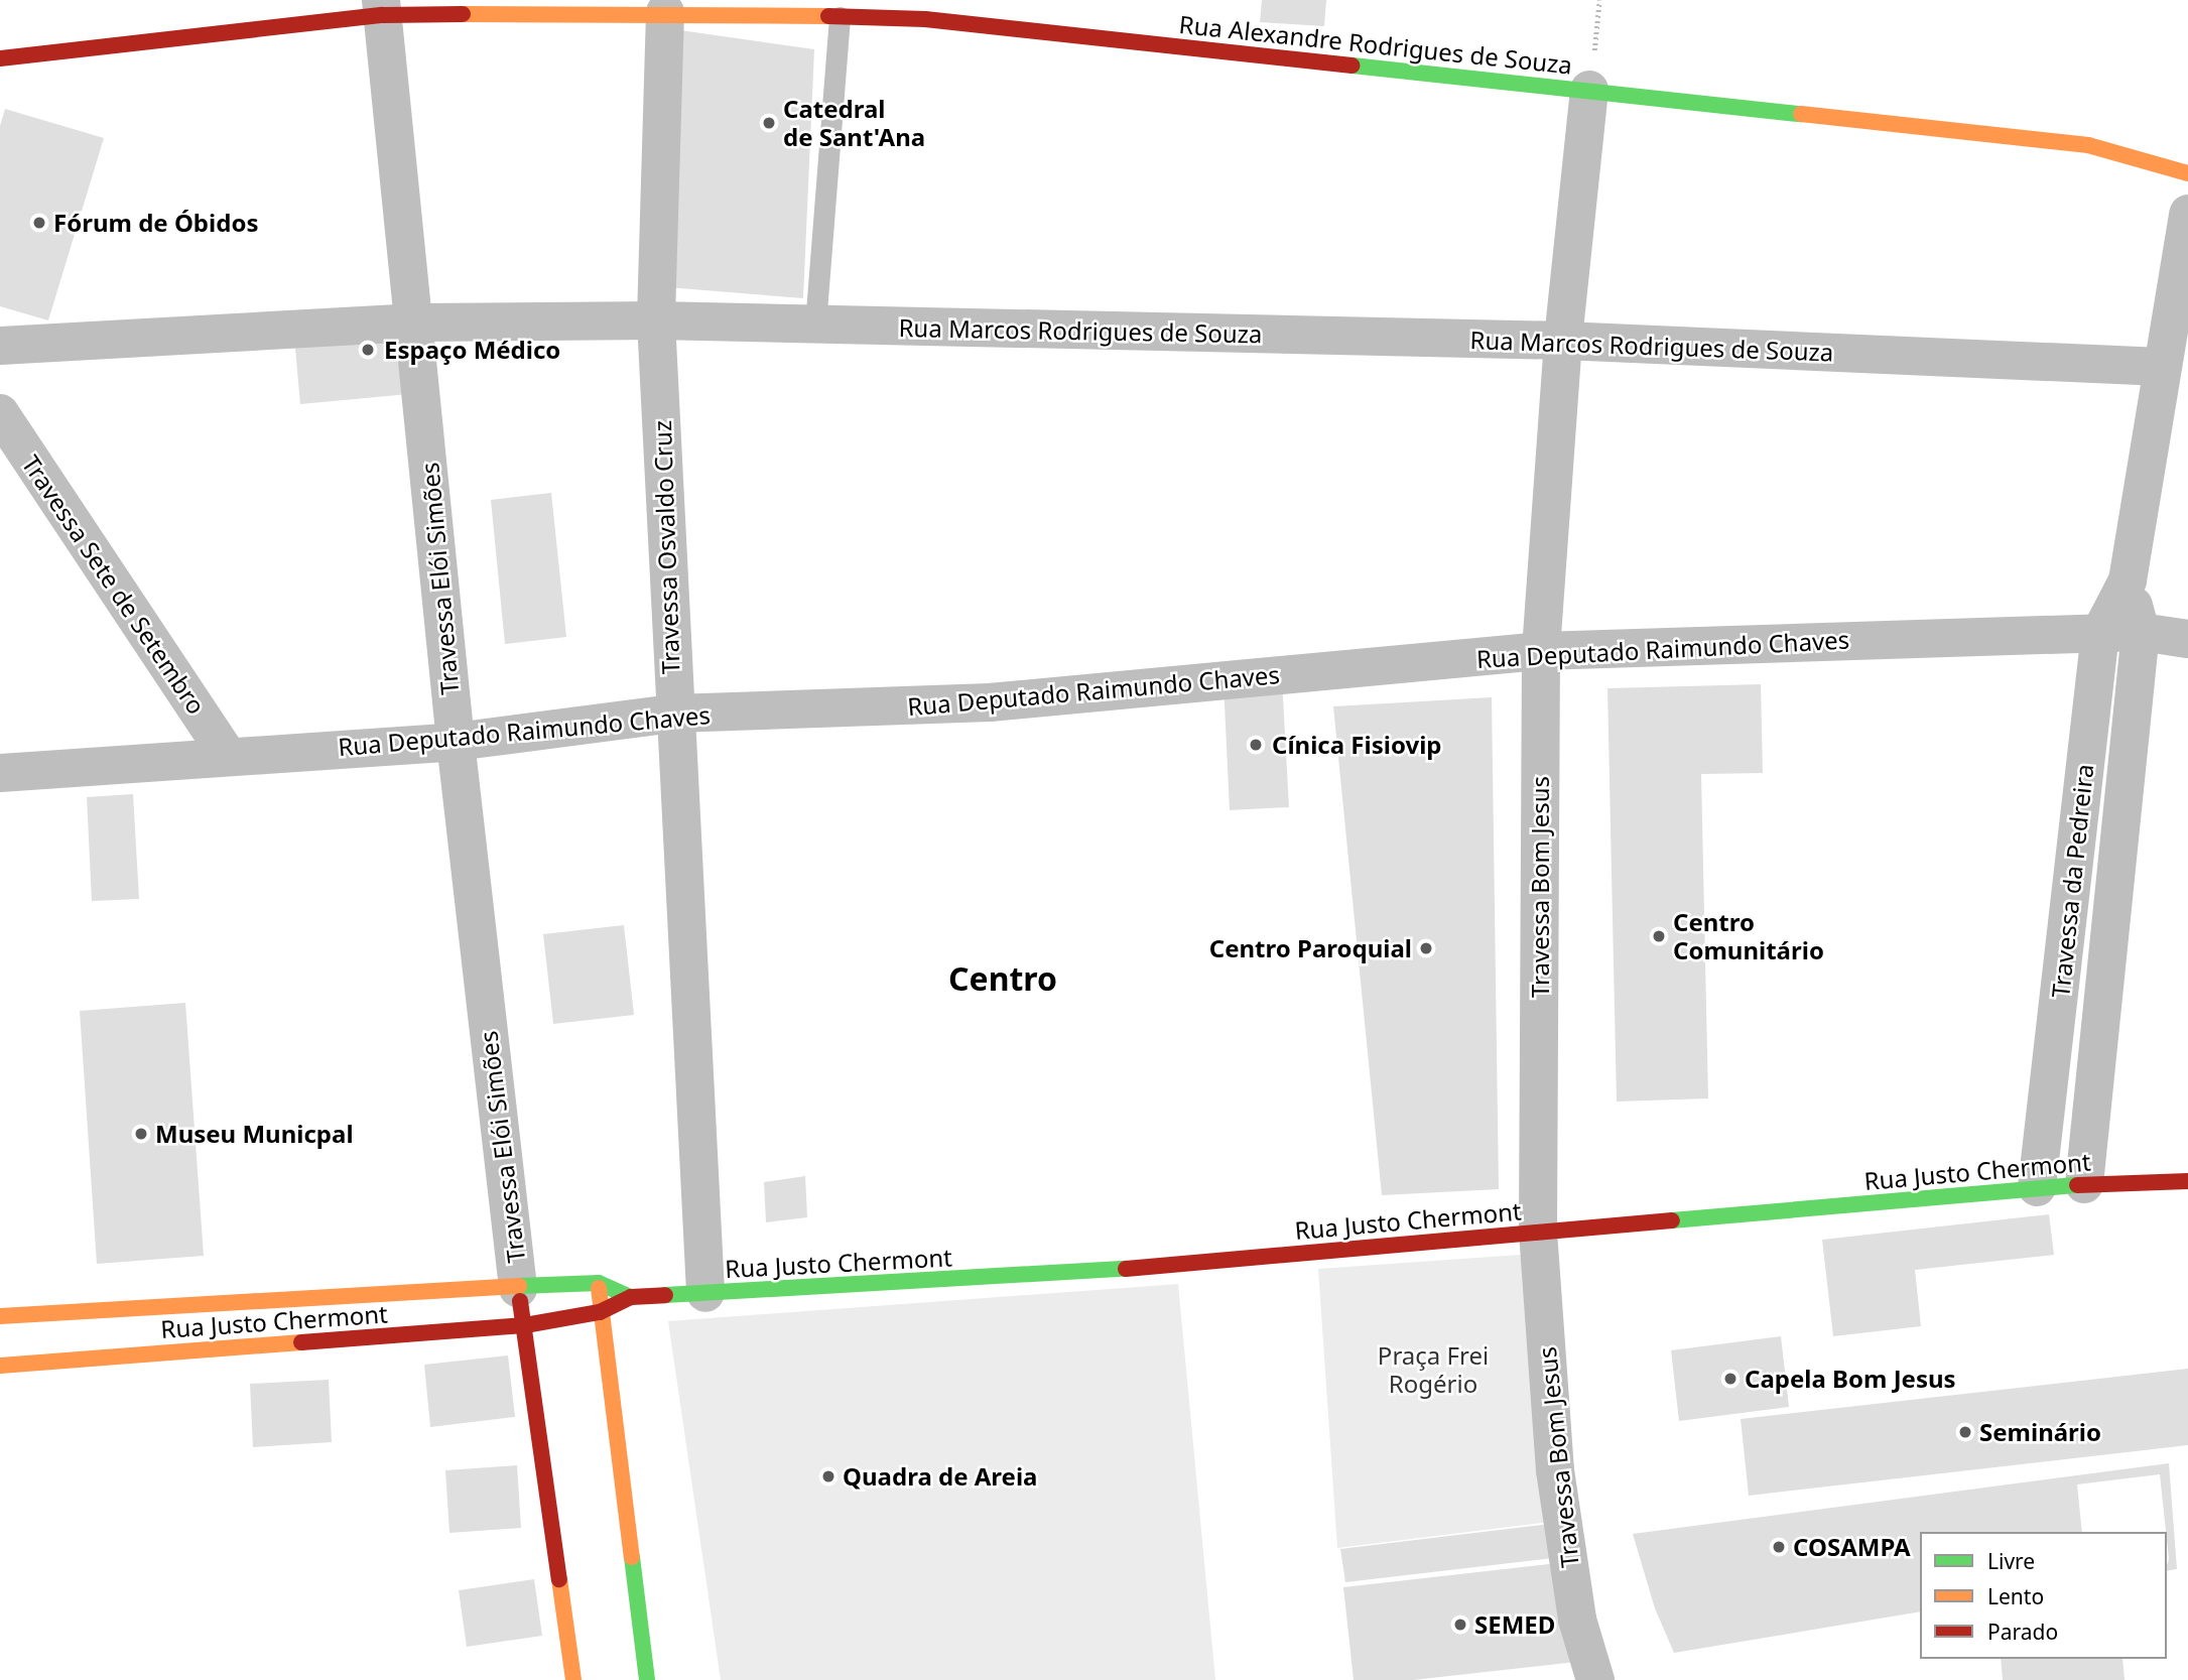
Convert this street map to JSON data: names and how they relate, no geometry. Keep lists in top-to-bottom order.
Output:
{
  "streets": {
    "street": [
      "Rua Alexandre Rodrigues de Souza",
      "Rua Marcos Rodrigues de Souza",
      "Travessa Osvaldo Cruz",
      "Travessa Elói Simões",
      "Travessa Sete de Setembro",
      "Rua Deputado Raimundo Chaves",
      "Travessa da Pedreira",
      "Travessa Bom Jesus",
      "Rua Justo Chermont"
    ]
  },
  "crossings": [
    ["Rua Alexandre Rodrigues de Souza", "Travessa Osvaldo Cruz"],
    ["Rua Alexandre Rodrigues de Souza", "Travessa Elói Simões"],
    ["Rua Alexandre Rodrigues de Souza", "Travessa Bom Jesus"],
    ["Rua Marcos Rodrigues de Souza", "Travessa Osvaldo Cruz"],
    ["Rua Marcos Rodrigues de Souza", "Travessa Elói Simões"],
    ["Rua Marcos Rodrigues de Souza", "Travessa da Pedreira"],
    ["Rua Marcos Rodrigues de Souza", "Travessa Bom Jesus"],
    ["Travessa Osvaldo Cruz", "Rua Deputado Raimundo Chaves"],
    ["Travessa Osvaldo Cruz", "Rua Justo Chermont"],
    ["Travessa Elói Simões", "Rua Deputado Raimundo Chaves"],
    ["Travessa Elói Simões", "Rua Justo Chermont"],
    ["Travessa Sete de Setembro", "Rua Deputado Raimundo Chaves"],
    ["Rua Deputado Raimundo Chaves", "Travessa da Pedreira"],
    ["Rua Deputado Raimundo Chaves", "Travessa Bom Jesus"],
    ["Travessa da Pedreira", "Rua Justo Chermont"],
    ["Travessa Bom Jesus", "Rua Justo Chermont"]
  ],
  "districts": ["Centro"],
  "parks": ["Praça Frei Rogério"],
  "places": [
    "Catedral de Sant'Ana",
    "Fórum de Óbidos",
    "Espaço Médico",
    "Cínica Fisiovip",
    "Centro Comunitário",
    "Centro Paroquial",
    "Museu Municpal",
    "Capela Bom Jesus",
    "Seminário",
    "Quadra de Areia",
    "COSAMPA",
    "SEMED"
  ],
  "legend": ["Livre", "Lento", "Parado"]
}
